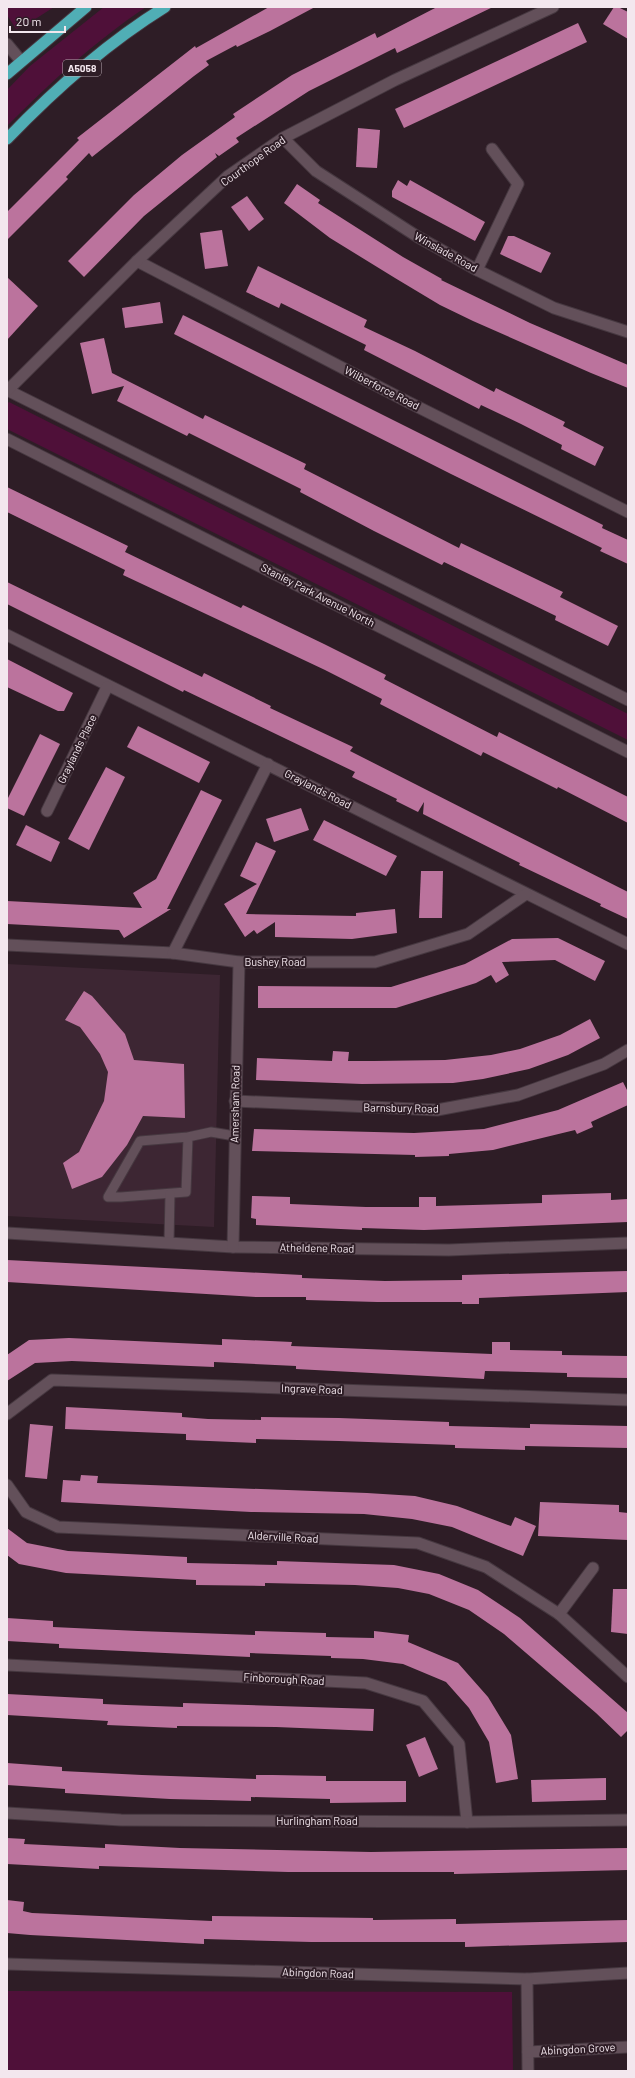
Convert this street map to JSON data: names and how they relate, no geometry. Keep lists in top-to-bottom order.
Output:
{
  "streets": {
    "highway": ["A5058"],
    "street": [
      "Courthope Road",
      "Winslade Road",
      "Wilberforce Road",
      "Stanley Park Avenue North",
      "Graylands Place",
      "Graylands Road",
      "Bushey Road",
      "Amersham Road",
      "Barnsbury Road",
      "Atheldene Road",
      "Ingrave Road",
      "Alderville Road",
      "Finborough Road",
      "Hurlingham Road",
      "Abingdon Road",
      "Abingdon Grove"
    ]
  },
  "crossings": [
    ["Courthope Road", "Winslade Road"],
    ["Courthope Road", "Wilberforce Road"],
    ["Graylands Place", "Graylands Road"],
    ["Graylands Road", "Bushey Road"],
    ["Bushey Road", "Amersham Road"],
    ["Amersham Road", "Barnsbury Road"],
    ["Amersham Road", "Atheldene Road"],
    ["Finborough Road", "Hurlingham Road"],
    ["Abingdon Road", "Abingdon Grove"]
  ],
  "scale_bar": "20 m"
}
